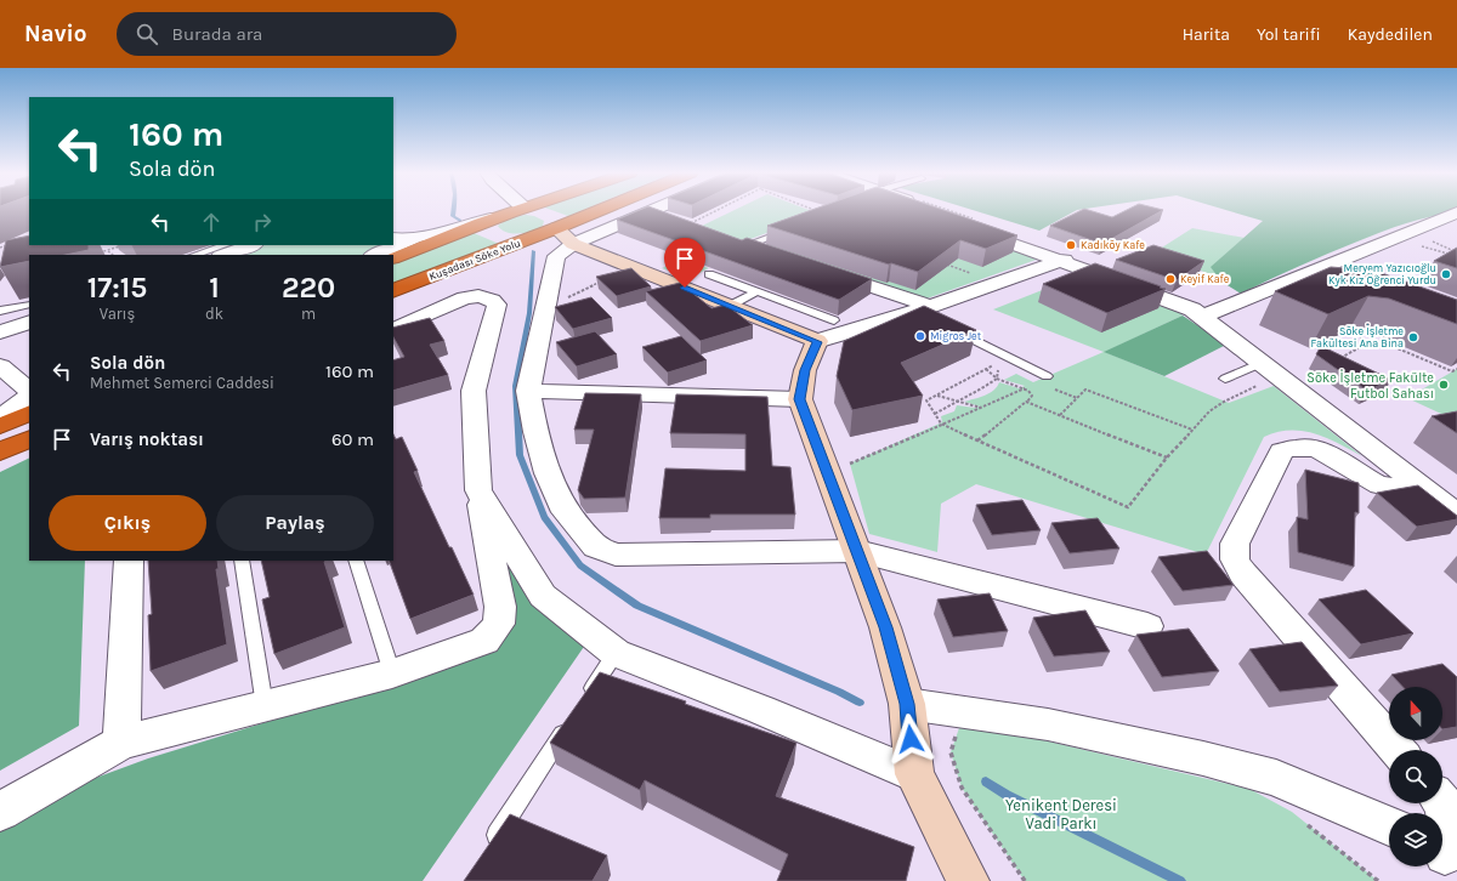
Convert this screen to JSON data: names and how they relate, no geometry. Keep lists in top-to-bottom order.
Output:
{
  "streets": {
    "highway": ["Kuşadası Söke Yolu"]
  },
  "parks": ["Yenikent Deresi Vadi Parkı"],
  "places": [
    "Kadıköy Kafe",
    "Meryem Yazıcıoğlu Kyk Kız Öğrenci Yurdu",
    "Keyif Kafe",
    "Migros Jet",
    "Söke İşletme Fakültesi Ana Bina",
    "Söke İşletme Fakülte Futbol Sahası"
  ],
  "north": "top",
  "page": {
    "header": "Navio",
    "search": "Burada ara",
    "nav": ["Harita", "Yol tarifi", "Kaydedilen"],
    "turn": ["160 m", "Sola dön"],
    "eta": [
      "17:15",
      "Varış",
      "1",
      "dk",
      "220",
      "m"
    ],
    "list": [
      {
        "name": "Sola dön",
        "note": "Mehmet Semerci Caddesi",
        "value": "160 m"
      },
      {
        "name": "Varış noktası",
        "value": "60 m"
      }
    ],
    "buttons": ["Çıkış", "Paylaş"]
  }
}
